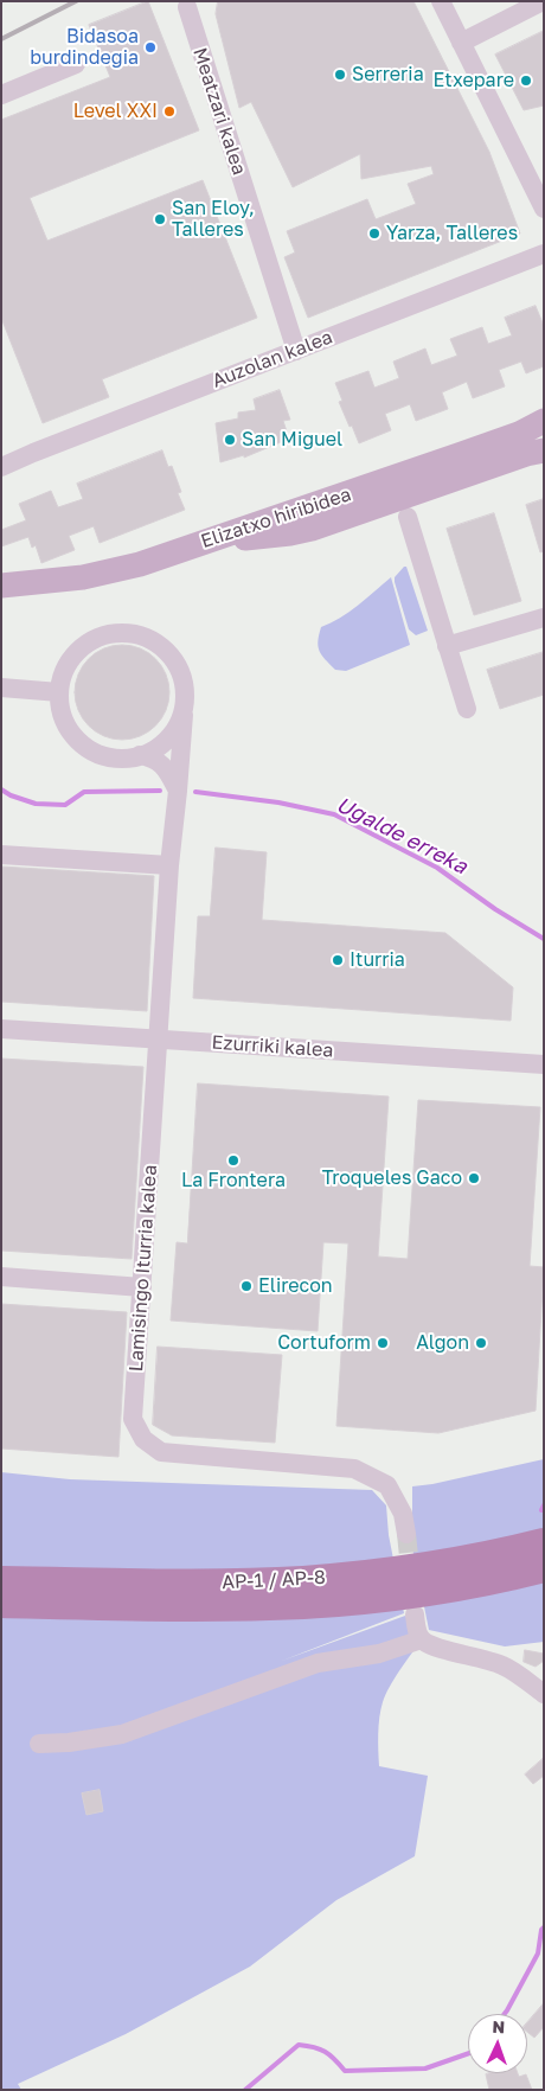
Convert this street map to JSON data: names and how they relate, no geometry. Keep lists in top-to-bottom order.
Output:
{
  "streets": {
    "highway": ["AP-1 / AP-8"],
    "main road": ["Elizatxo hiribidea"],
    "street": [
      "Meatzari kalea",
      "Auzolan kalea",
      "Ezurriki kalea",
      "Lamisingo Iturria kalea"
    ]
  },
  "crossings": [
    ["Meatzari kalea", "Auzolan kalea"],
    ["Ezurriki kalea", "Lamisingo Iturria kalea"]
  ],
  "water": ["Ugalde erreka"],
  "places": [
    "Bidasoa burdindegia",
    "Serreria",
    "Etxepare",
    "Level XXI",
    "San Eloy, Talleres",
    "Yarza, Talleres",
    "San Miguel",
    "Iturria",
    "La Frontera",
    "Troqueles Gaco",
    "Elirecon",
    "Cortuform",
    "Algon"
  ],
  "north": "top"
}
